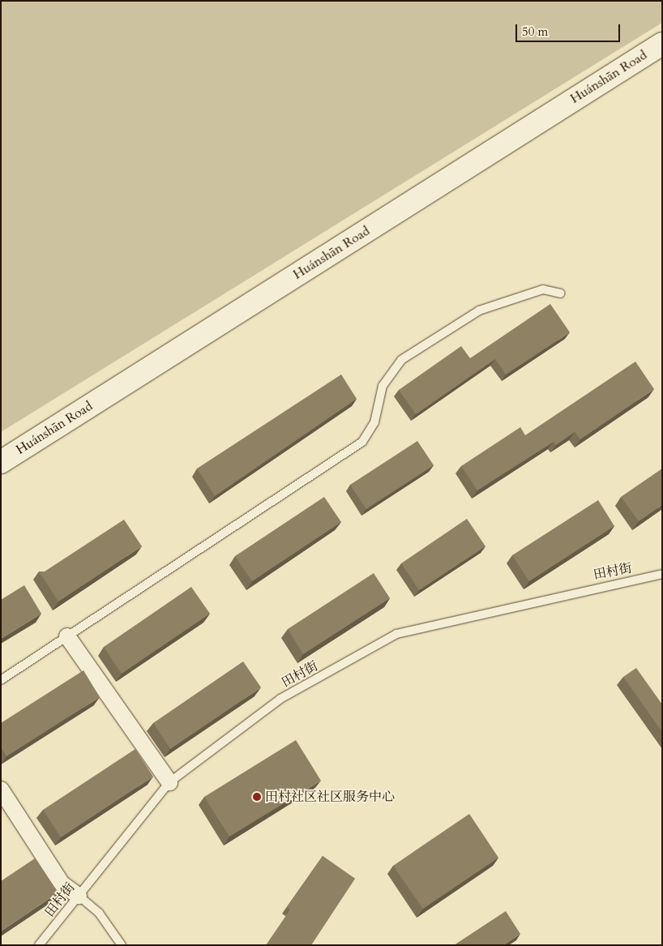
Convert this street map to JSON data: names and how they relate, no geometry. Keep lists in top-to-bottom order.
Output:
{
  "streets": {
    "main road": ["Huánshān Road"],
    "lane": ["田村街"]
  },
  "places": ["田村社区社区服务中心"],
  "scale_bar": "50 m"
}
